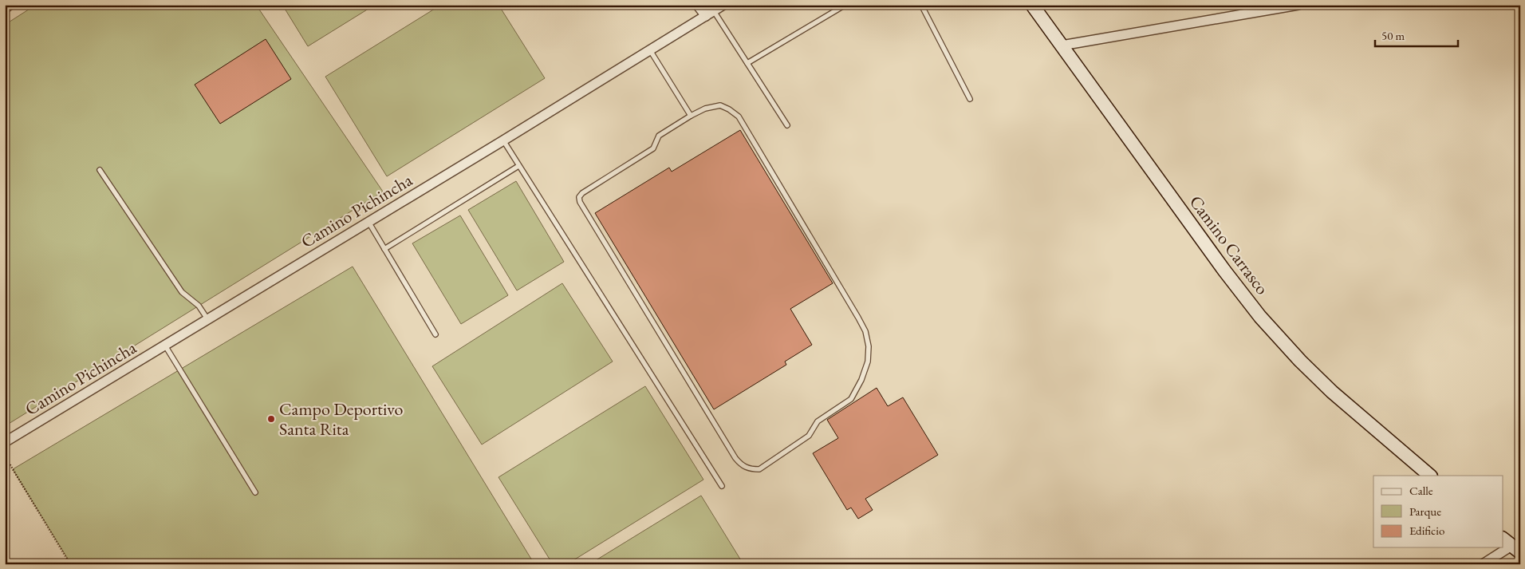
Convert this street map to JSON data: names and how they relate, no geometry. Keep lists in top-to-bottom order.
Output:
{
  "streets": {
    "main road": ["Camino Carrasco"],
    "street": ["Camino Pichincha"]
  },
  "places": ["Campo Deportivo Santa Rita"],
  "legend": ["Calle", "Parque", "Edificio"],
  "scale_bar": "50 m"
}
